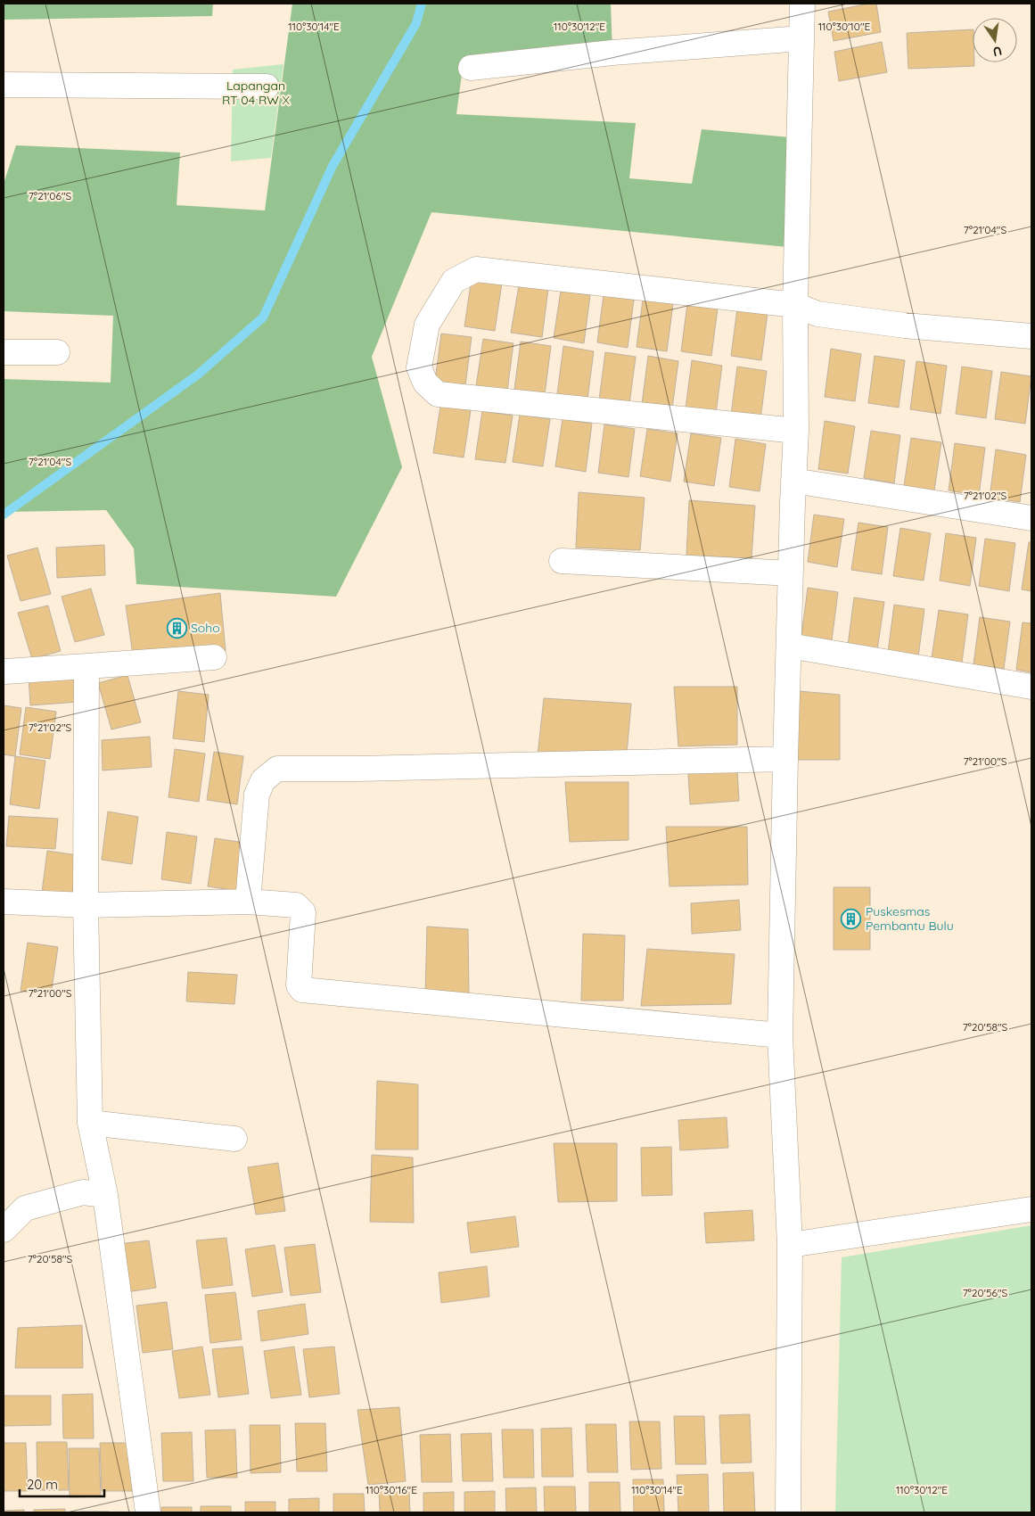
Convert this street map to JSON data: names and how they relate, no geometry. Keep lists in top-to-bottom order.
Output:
{
  "parks": ["Lapangan RT 04 RW X"],
  "places": {
    "building": ["Soho", "Puskesmas Pembantu Bulu"]
  },
  "scale_bar": "20 m",
  "north": "bottom",
  "coordinates": [
    "110°30'14\"E",
    "110°30'12\"E",
    "110°30'10\"E",
    "7°21'06\"S",
    "7°21'04\"S",
    "7°21'02\"S",
    "7°21'00\"S",
    "7°20'58\"S",
    "7°20'56\"S",
    "110°30'16\"E"
  ]
}
